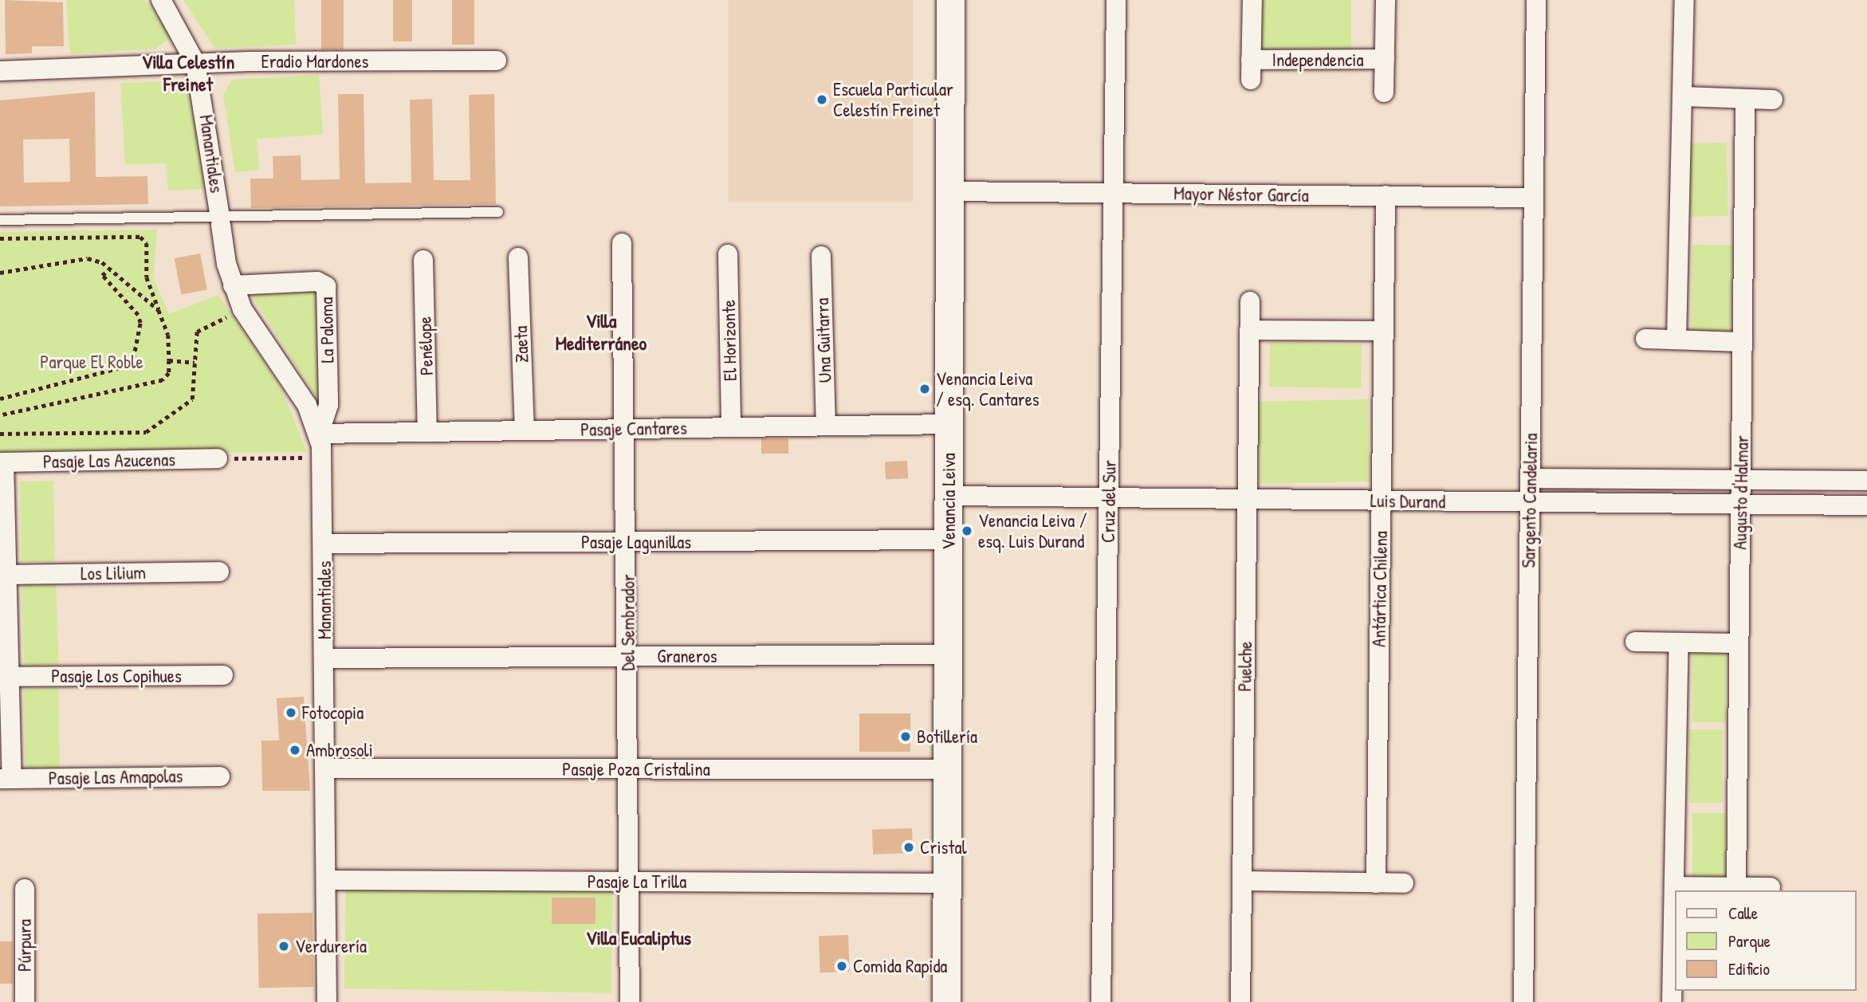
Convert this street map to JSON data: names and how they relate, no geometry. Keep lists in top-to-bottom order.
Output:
{
  "streets": {
    "street": [
      "Independencia",
      "Eradio Mardones",
      "Manantiales",
      "Mayor Néstor García",
      "La Paloma",
      "El Horizonte",
      "Una Guitarra",
      "Zaeta",
      "Penélope",
      "Pasaje Cantares",
      "Pasaje Las Azucenas",
      "Augusto d'Halmar",
      "Sargento Candelaria",
      "Venancia Leiva",
      "Cruz del Sur",
      "Luis Durand",
      "Pasaje Lagunillas",
      "Los Lilium",
      "Antártica Chilena",
      "Del Sembrador",
      "Graneros",
      "Puelche",
      "Pasaje Los Copihues",
      "Pasaje Poza Cristalina",
      "Pasaje Las Amapolas",
      "Pasaje La Trilla",
      "Púrpura"
    ]
  },
  "crossings": [
    ["Eradio Mardones", "Manantiales"],
    ["Manantiales", "La Paloma"],
    ["Manantiales", "Pasaje Cantares"],
    ["Manantiales", "Pasaje Lagunillas"],
    ["Manantiales", "Graneros"],
    ["Manantiales", "Pasaje Poza Cristalina"],
    ["Manantiales", "Pasaje La Trilla"],
    ["Mayor Néstor García", "Sargento Candelaria"],
    ["Mayor Néstor García", "Venancia Leiva"],
    ["Mayor Néstor García", "Cruz del Sur"],
    ["Mayor Néstor García", "Antártica Chilena"],
    ["La Paloma", "Pasaje Cantares"],
    ["El Horizonte", "Pasaje Cantares"],
    ["Una Guitarra", "Pasaje Cantares"],
    ["Zaeta", "Pasaje Cantares"],
    ["Penélope", "Pasaje Cantares"],
    ["Pasaje Cantares", "Venancia Leiva"],
    ["Pasaje Cantares", "Del Sembrador"],
    ["Augusto d'Halmar", "Luis Durand"],
    ["Sargento Candelaria", "Luis Durand"],
    ["Venancia Leiva", "Luis Durand"],
    ["Venancia Leiva", "Pasaje Lagunillas"],
    ["Venancia Leiva", "Graneros"],
    ["Venancia Leiva", "Pasaje Poza Cristalina"],
    ["Venancia Leiva", "Pasaje La Trilla"],
    ["Cruz del Sur", "Luis Durand"],
    ["Luis Durand", "Antártica Chilena"],
    ["Luis Durand", "Puelche"],
    ["Pasaje Lagunillas", "Del Sembrador"],
    ["Del Sembrador", "Graneros"],
    ["Del Sembrador", "Pasaje Poza Cristalina"],
    ["Del Sembrador", "Pasaje La Trilla"]
  ],
  "districts": ["Villa Celestín Freinet", "Villa Mediterráneo", "Villa Eucaliptus"],
  "parks": ["Parque El Roble"],
  "places": [
    "Escuela Particular Celestín Freinet",
    "Venancia Leiva / esq. Cantares",
    "Venancia Leiva / esq. Luis Durand",
    "Fotocopia",
    "Botillería",
    "Ambrosoli",
    "Cristal",
    "Verdurería",
    "Comida Rapida"
  ],
  "legend": ["Calle", "Parque", "Edificio"]
}
